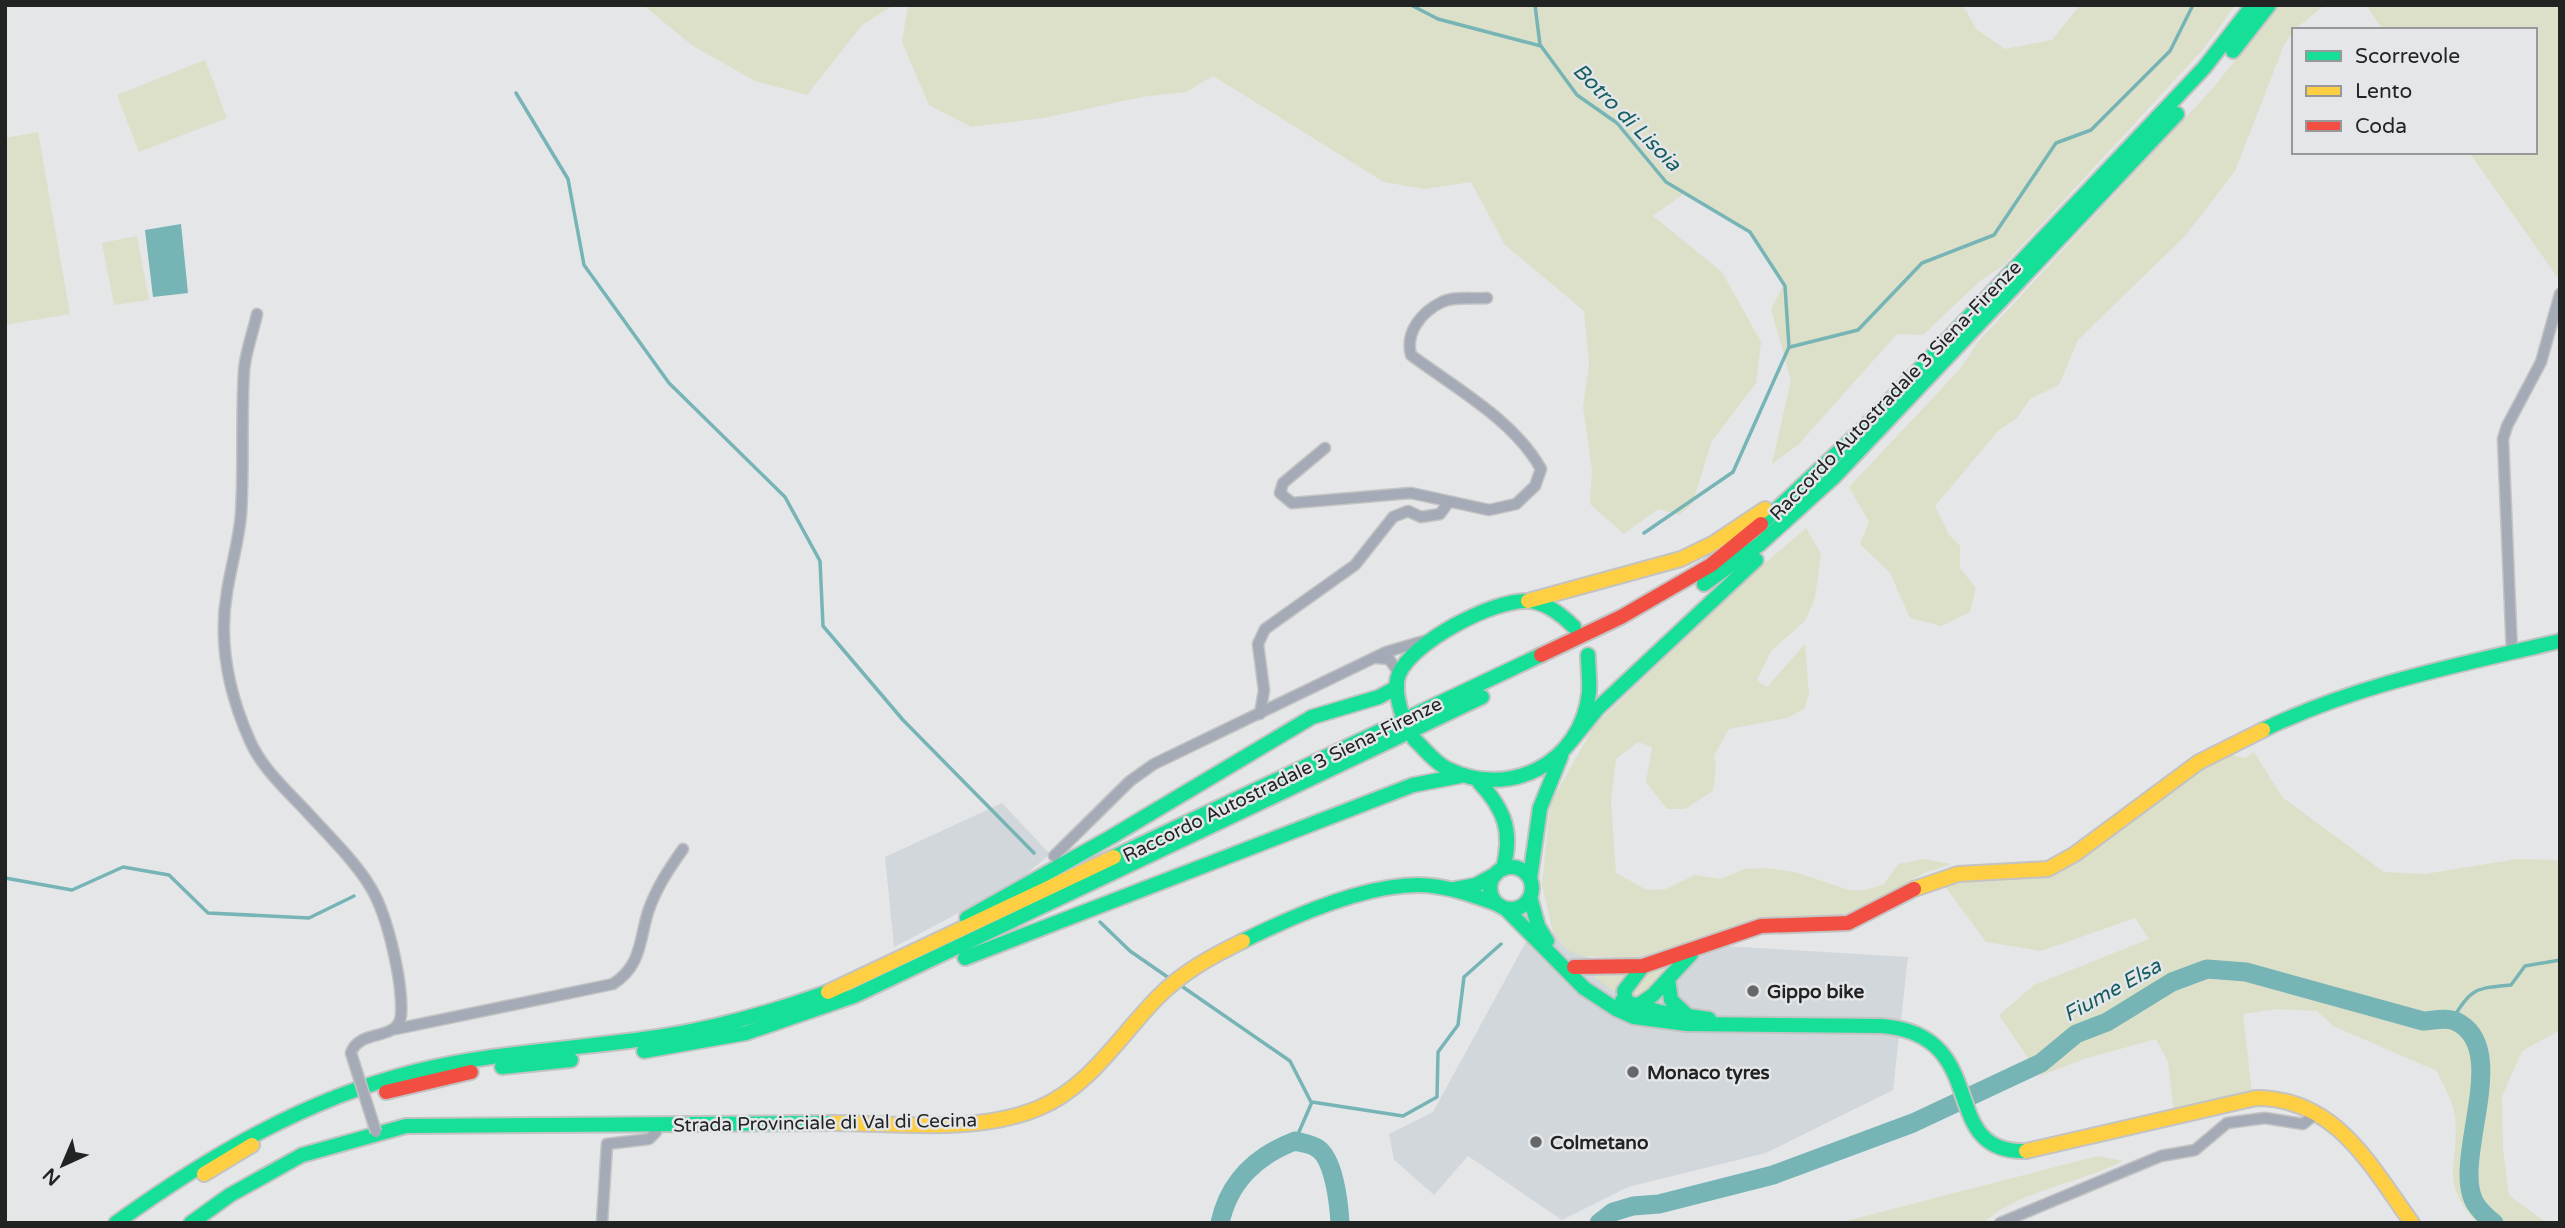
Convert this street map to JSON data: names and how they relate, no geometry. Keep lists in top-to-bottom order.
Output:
{
  "streets": {
    "main road": ["Raccordo Autostradale 3 Siena-Firenze", "Strada Provinciale di Val di Cecina"]
  },
  "water": ["Botro di Lisoia", "Fiume Elsa"],
  "places": ["Gippo bike", "Monaco tyres", "Colmetano"],
  "legend": ["Scorrevole", "Lento", "Coda"],
  "north": "bottom left"
}
